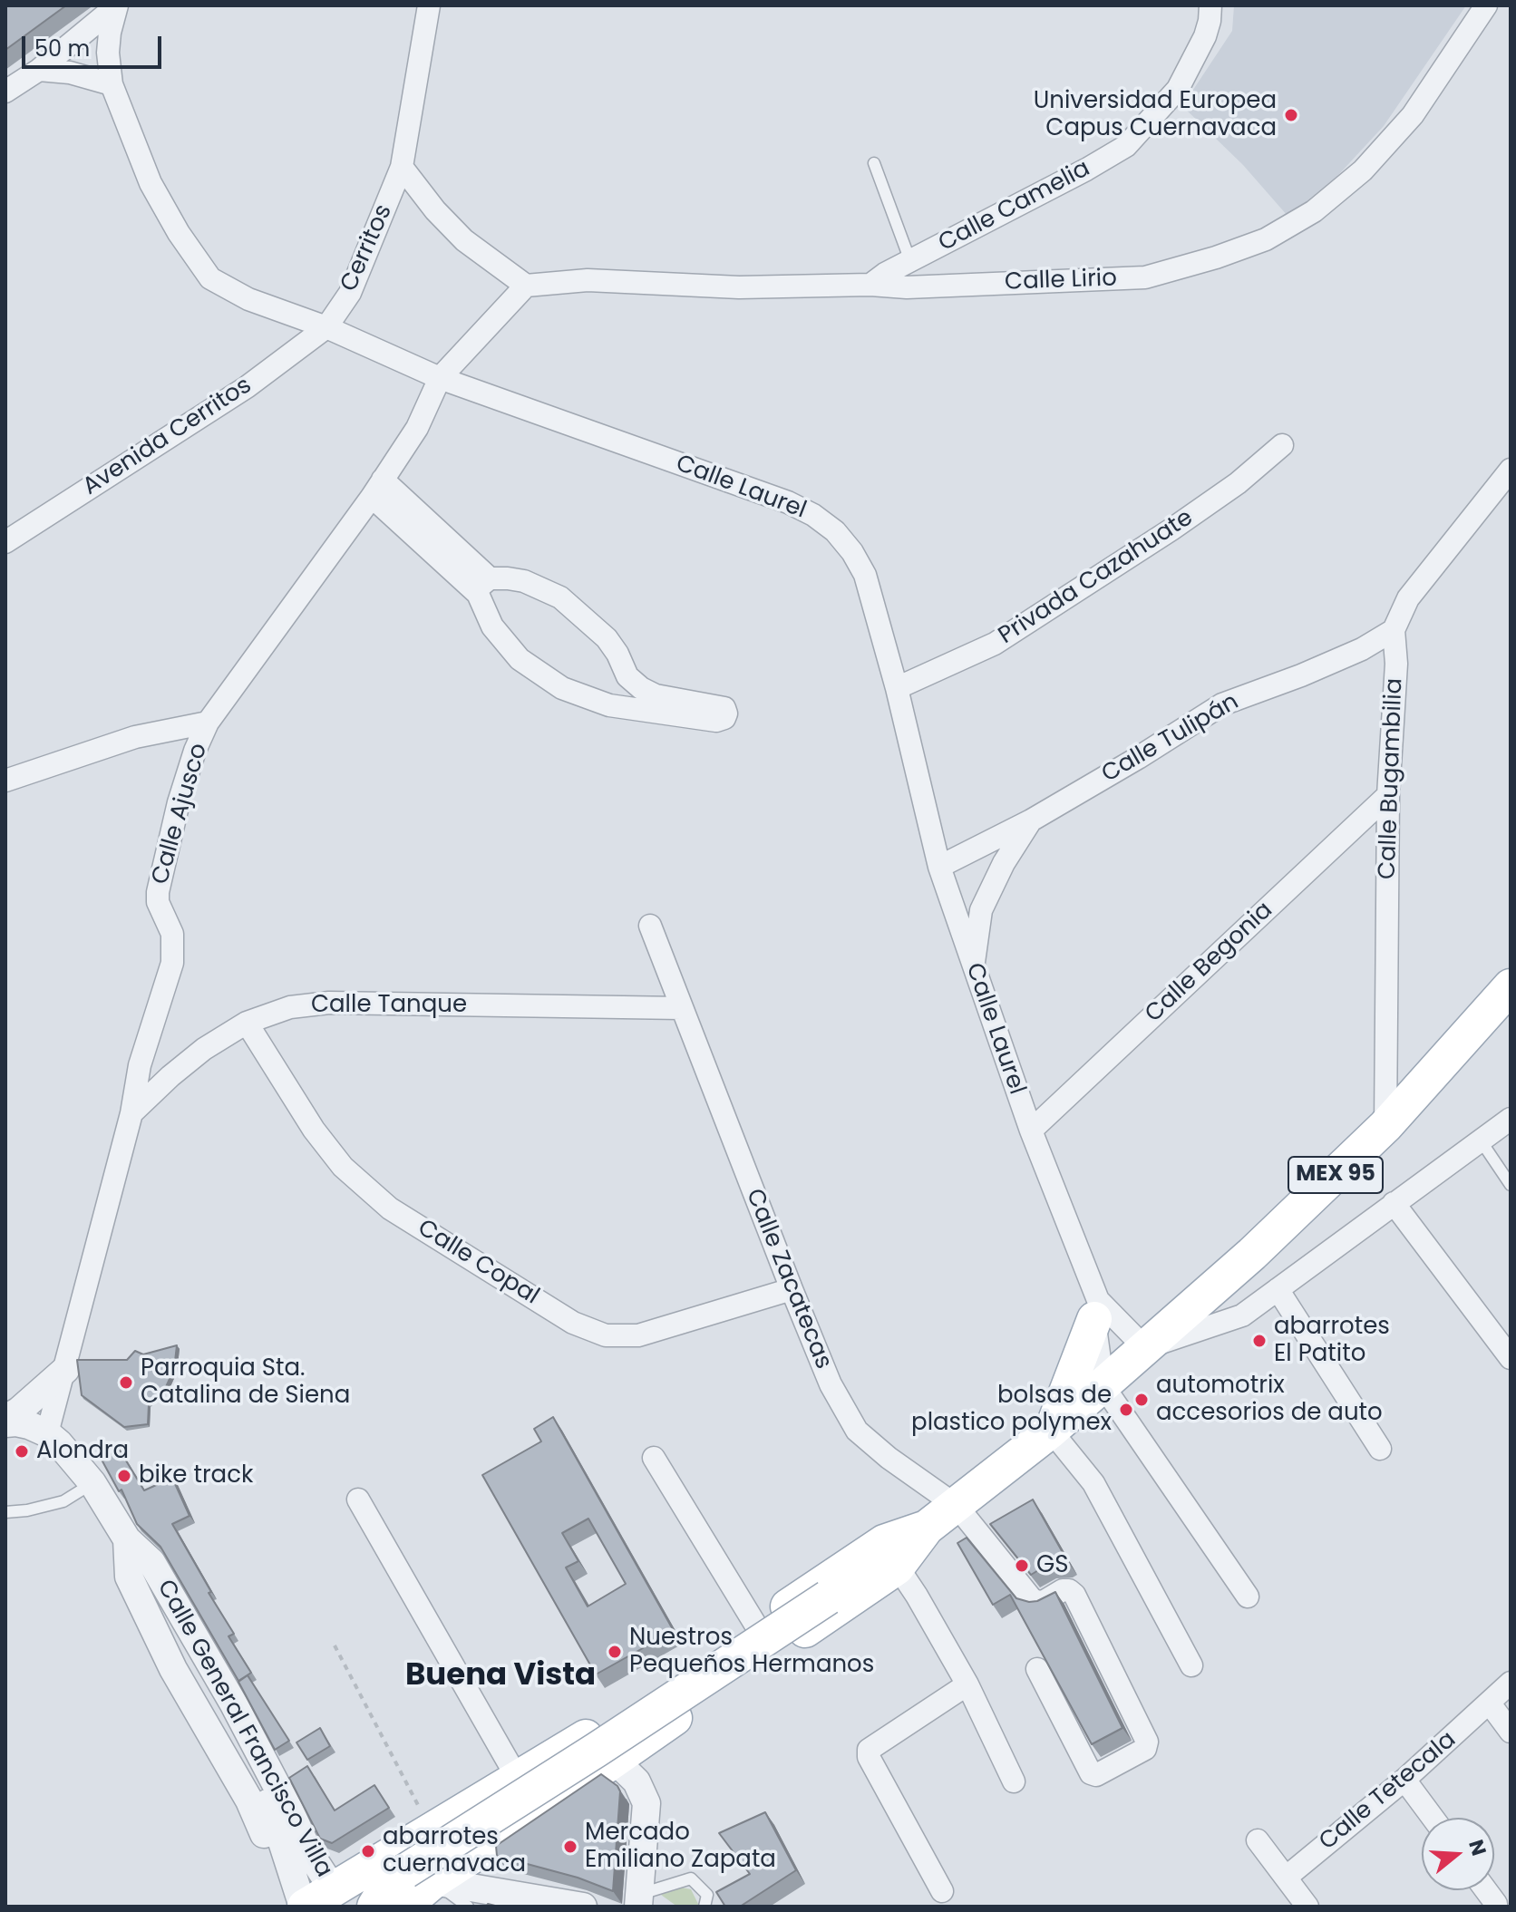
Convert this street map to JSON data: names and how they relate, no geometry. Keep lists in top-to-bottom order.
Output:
{
  "streets": {
    "main road": ["MEX 95", "Calle General Francisco Villa"],
    "street": [
      "Calle Camelia",
      "Cerritos",
      "Calle Lirio",
      "Avenida Cerritos",
      "Calle Laurel",
      "Privada Cazahuate",
      "Calle Tulipán",
      "Calle Bugambilia",
      "Calle Ajusco",
      "Calle Begonia",
      "Calle Tanque",
      "Calle Copal",
      "Calle Zacatecas",
      "Calle Tetecala"
    ]
  },
  "crossings": [
    ["Calle Camelia", "Calle Lirio"],
    ["Cerritos", "Avenida Cerritos"],
    ["Cerritos", "Calle Laurel"],
    ["Calle Lirio", "Calle Ajusco"],
    ["Avenida Cerritos", "Calle Laurel"],
    ["Calle Laurel", "Privada Cazahuate"],
    ["Calle Laurel", "Calle Tulipán"],
    ["Calle Laurel", "Calle Ajusco"],
    ["Calle Laurel", "Calle Begonia"],
    ["Calle Laurel", "MEX 95"],
    ["Calle Tulipán", "Calle Bugambilia"],
    ["Calle Bugambilia", "Calle Begonia"],
    ["Calle Bugambilia", "MEX 95"],
    ["Calle Ajusco", "Calle Tanque"],
    ["Calle Ajusco", "Calle General Francisco Villa"],
    ["Calle Tanque", "Calle Copal"],
    ["Calle Tanque", "Calle Zacatecas"],
    ["MEX 95", "Calle Zacatecas"],
    ["MEX 95", "Calle General Francisco Villa"],
    ["Calle Copal", "Calle Zacatecas"]
  ],
  "districts": ["Buena Vista"],
  "places": [
    "Universidad Europea Capus Cuernavaca",
    "abarrotes El Patito",
    "Parroquia Sta. Catalina de Siena",
    "automotrix accesorios de auto",
    "bolsas de plastico polymex",
    "Alondra",
    "bike track",
    "GS",
    "Nuestros Pequeños Hermanos",
    "Mercado Emiliano Zapata",
    "abarrotes cuernavaca"
  ],
  "scale_bar": "50 m",
  "north": "right"
}
